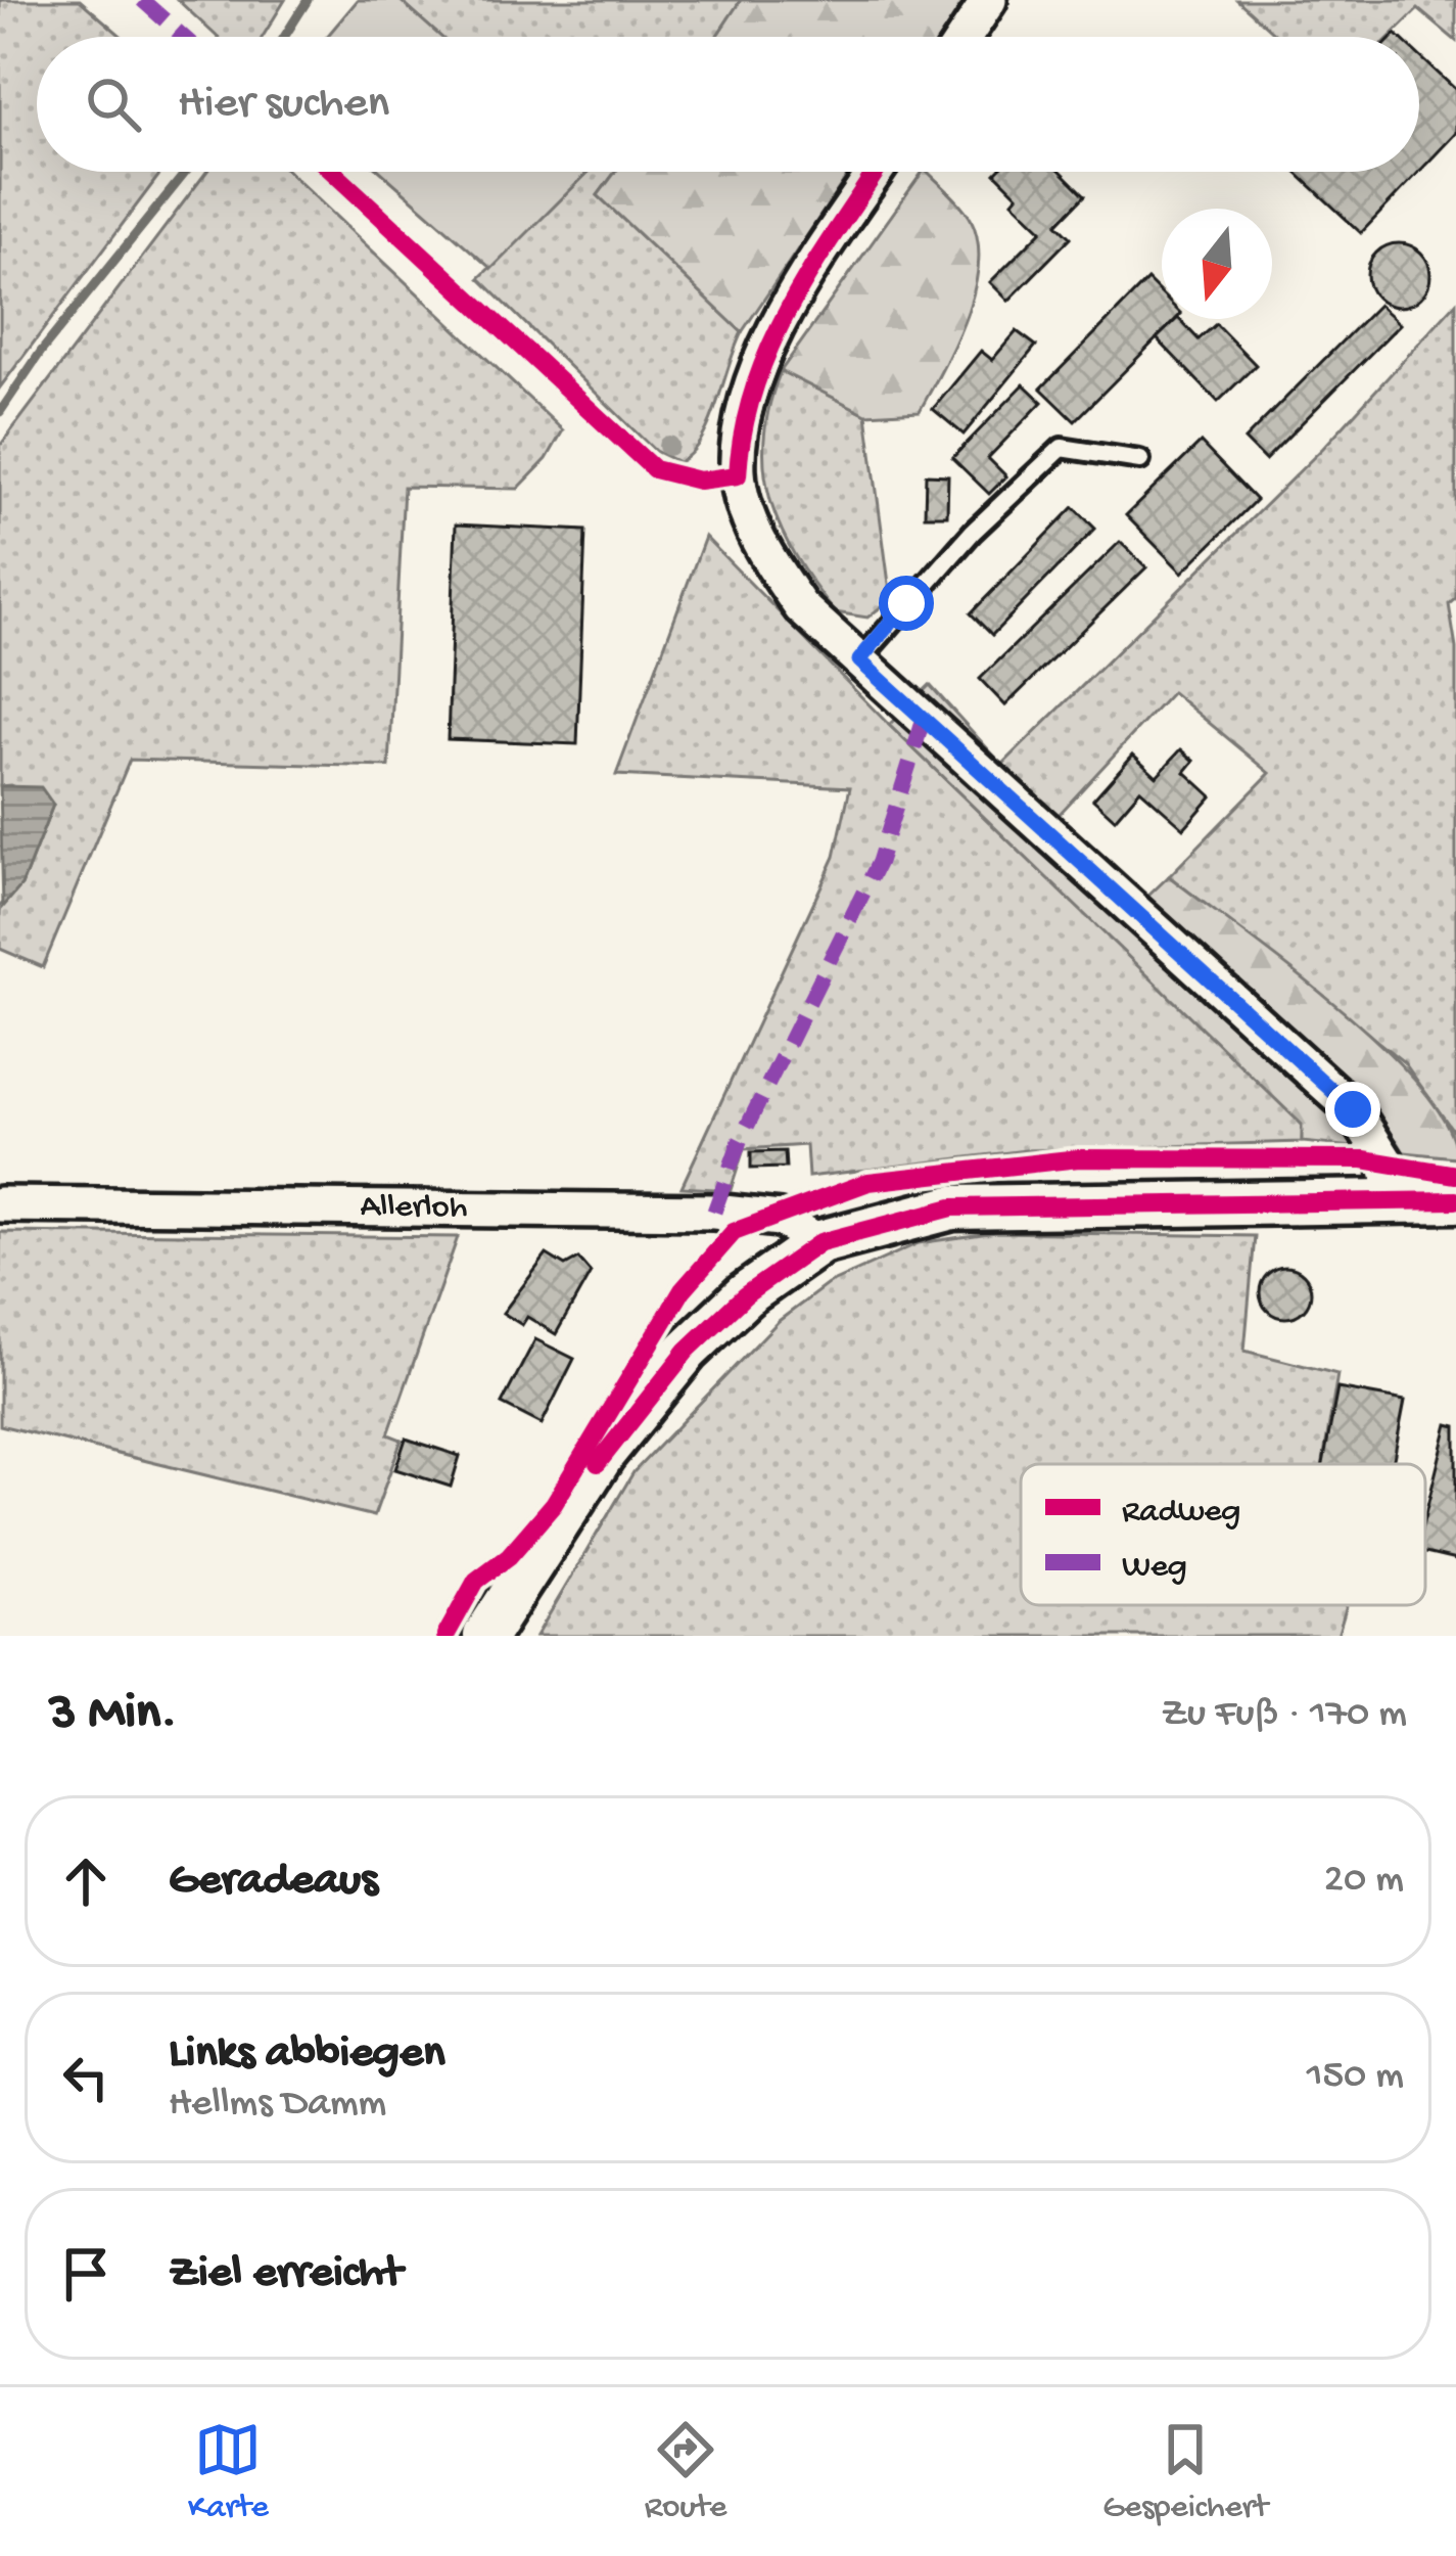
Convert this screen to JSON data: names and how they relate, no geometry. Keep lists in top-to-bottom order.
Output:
{
  "streets": {
    "street": ["Allerloh"]
  },
  "legend": ["Radweg", "Weg"],
  "north": "bottom",
  "page": {
    "search": "Hier suchen",
    "heading": ["3 Min.", "Zu Fuß · 170 m"],
    "list": [
      ["Geradeaus", "20 m"],
      ["Links abbiegen", "Hellms Damm", "150 m"],
      "Ziel erreicht"
    ],
    "nav": ["Karte", "Route", "Gespeichert"]
  }
}
